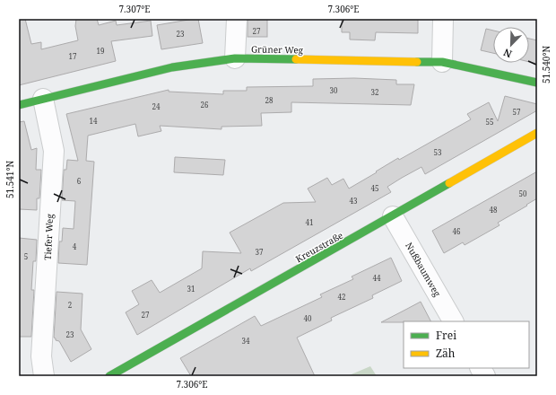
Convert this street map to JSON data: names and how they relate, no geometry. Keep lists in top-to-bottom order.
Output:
{
  "streets": {
    "street": [
      "Grüner Weg",
      "Tiefer Weg",
      "Kreuzstraße",
      "Nußbaumweg"
    ]
  },
  "crossings": [
    ["Grüner Weg", "Tiefer Weg"],
    ["Kreuzstraße", "Nußbaumweg"]
  ],
  "house_numbers": [
    "27",
    "23",
    "19",
    "17",
    "30",
    "32",
    "28",
    "26",
    "24",
    "57",
    "14",
    "55",
    "53",
    "6",
    "45",
    "50",
    "43",
    "48",
    "41",
    "46",
    "4",
    "37",
    "5",
    "44",
    "31",
    "42",
    "2",
    "27",
    "40",
    "23",
    "34"
  ],
  "legend": ["Frei", "Zäh"],
  "north": "bottom left",
  "coordinates": [
    "7.307°E",
    "7.306°E",
    "51.540°N",
    "51.541°N"
  ]
}
